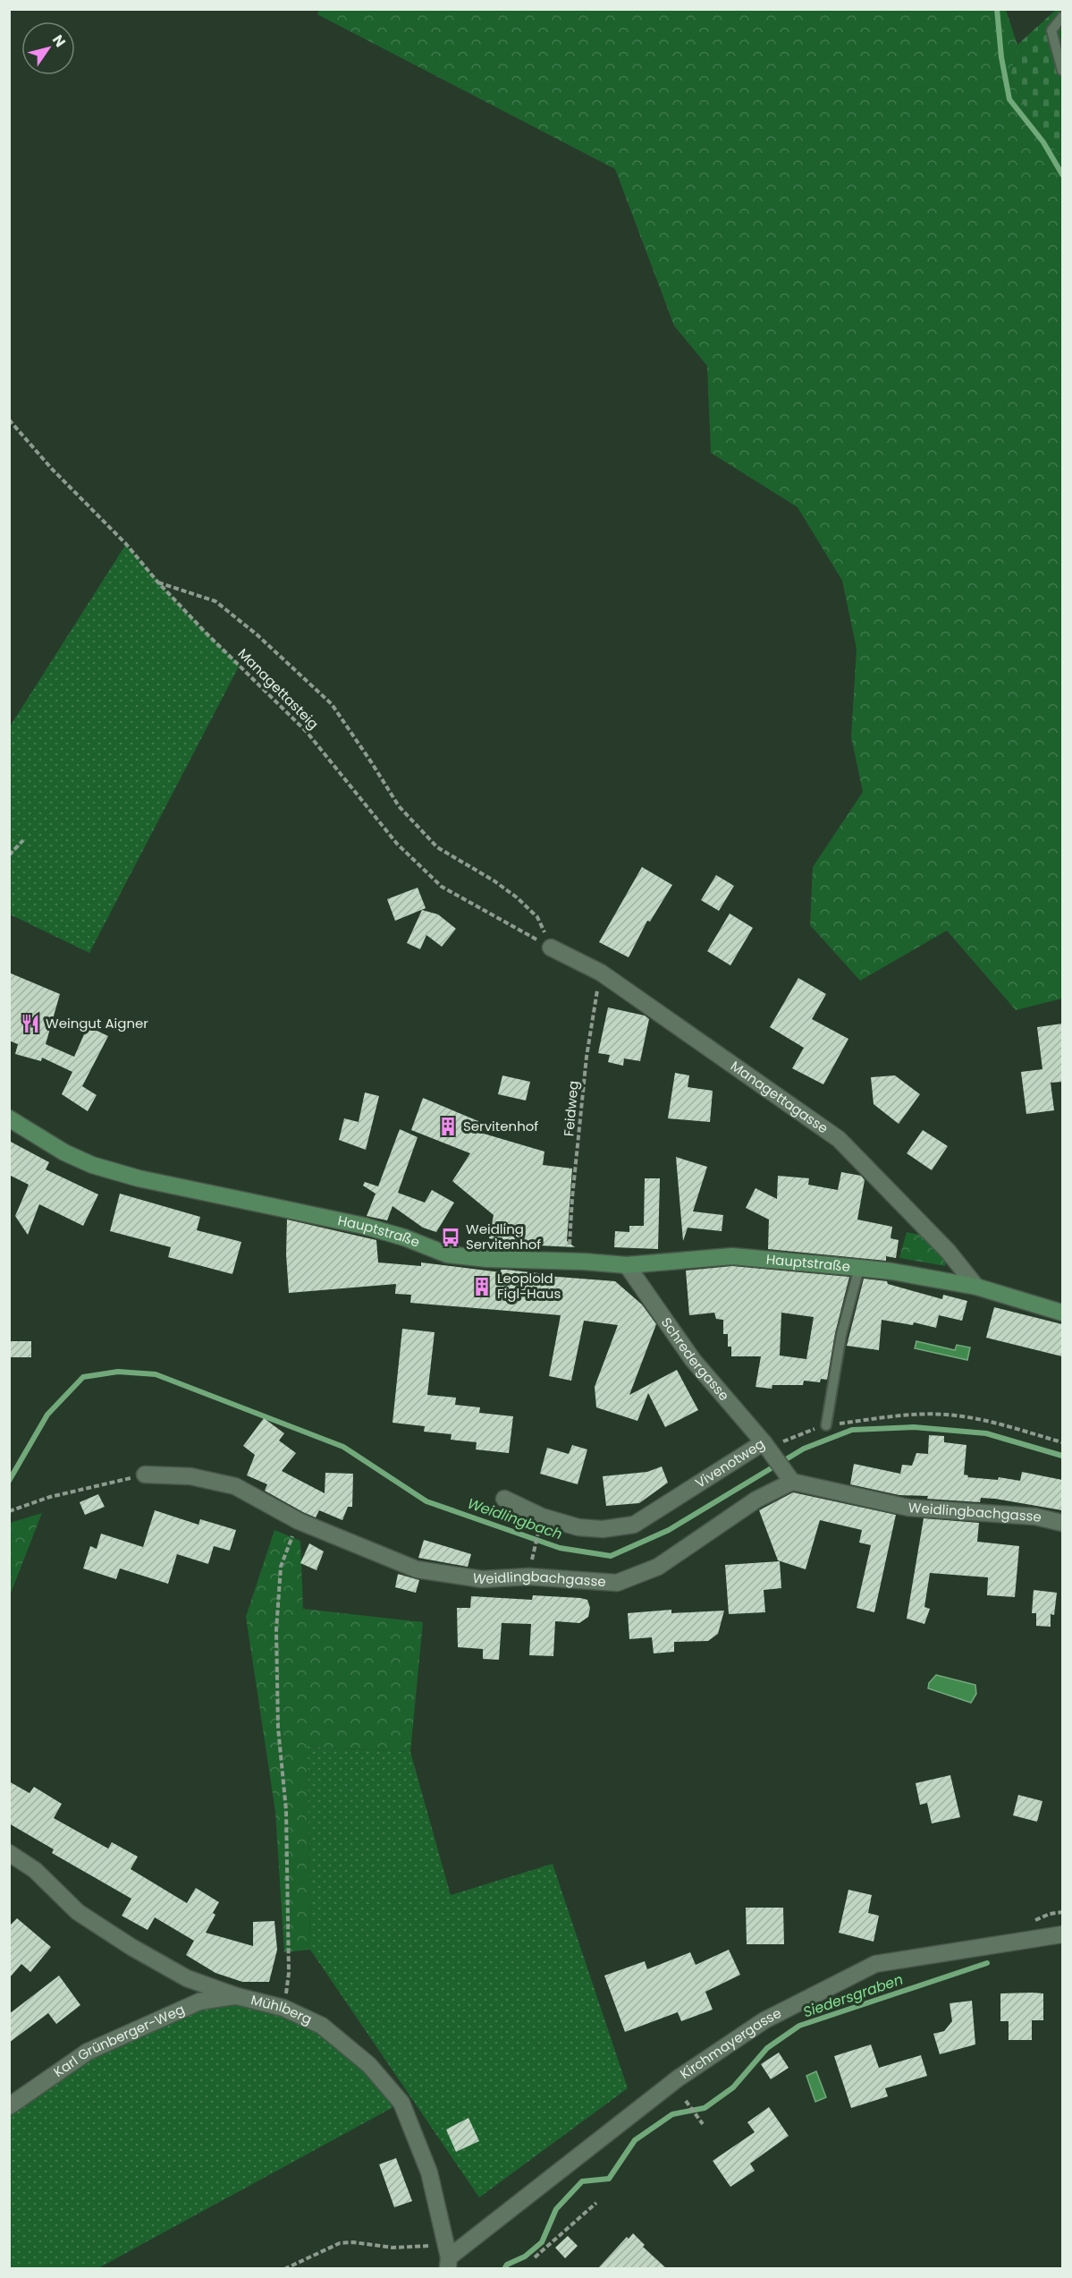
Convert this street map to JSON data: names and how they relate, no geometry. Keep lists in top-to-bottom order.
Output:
{
  "streets": {
    "main road": ["Hauptstraße"],
    "street": [
      "Managettagasse",
      "Schredergasse",
      "Vivenotweg",
      "Weidlingbachgasse",
      "Mühlberg",
      "Karl Grünberger-Weg",
      "Kirchmayergasse"
    ],
    "path": ["Managettasteig", "Feidweg"]
  },
  "crossings": [
    ["Managettasteig", "Managettagasse"],
    ["Managettagasse", "Feidweg"],
    ["Managettagasse", "Hauptstraße"],
    ["Hauptstraße", "Schredergasse"],
    ["Hauptstraße", "Vivenotweg"],
    ["Schredergasse", "Vivenotweg"],
    ["Schredergasse", "Weidlingbachgasse"],
    ["Mühlberg", "Karl Grünberger-Weg"],
    ["Mühlberg", "Kirchmayergasse"]
  ],
  "water": ["Weidlingbach", "Siedersgraben"],
  "places": {
    "restaurant": ["Weingut Aigner"],
    "building": ["Servitenhof", "Leoplold Figl-Haus"],
    "bus stop": ["Weidling Servitenhof"]
  },
  "north": "top right"
}
